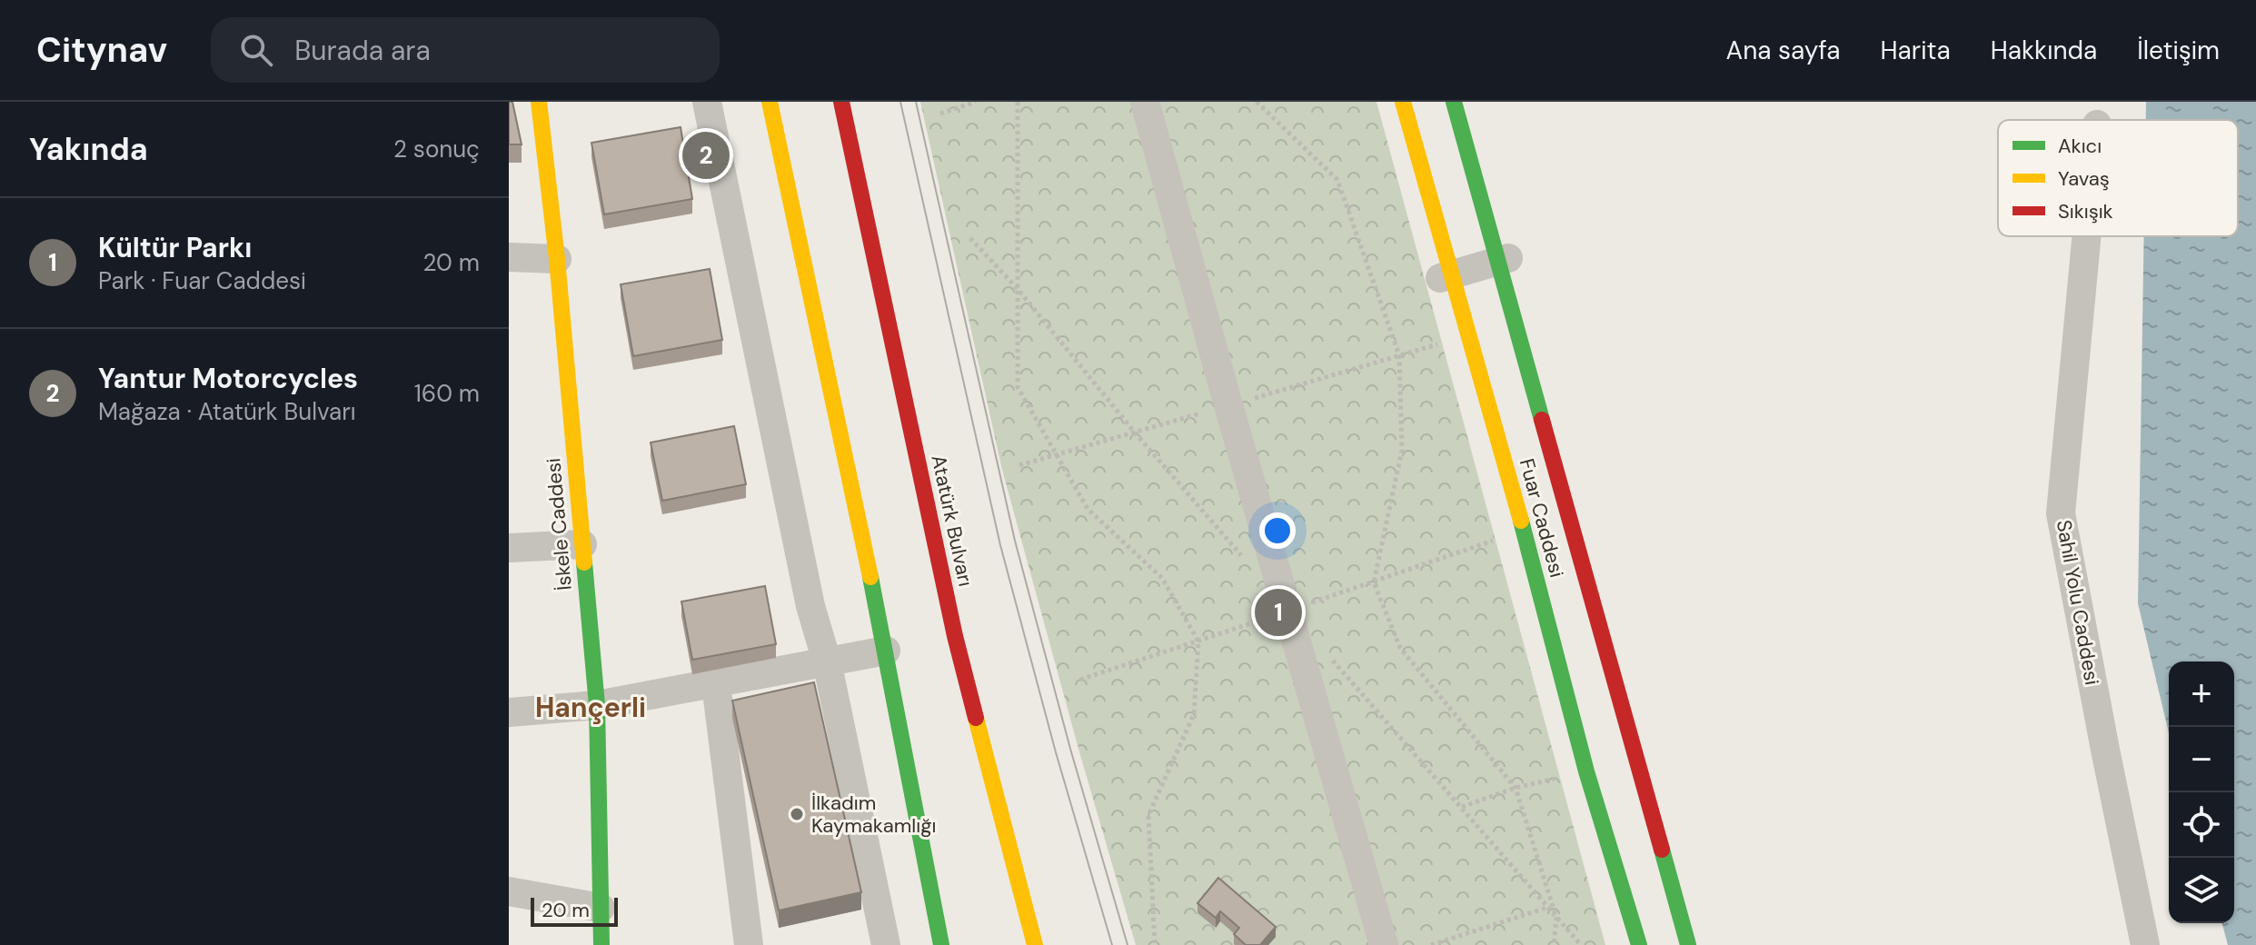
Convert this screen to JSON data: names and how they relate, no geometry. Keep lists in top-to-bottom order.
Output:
{
  "streets": {
    "main road": ["Fuar Caddesi", "Atatürk Bulvarı", "İskele Caddesi"],
    "street": ["Sahil Yolu Caddesi"]
  },
  "districts": ["Hançerli"],
  "places": ["İlkadım Kaymakamlığı"],
  "legend": ["Akıcı", "Yavaş", "Sıkışık"],
  "scale_bar": "20 m",
  "page": {
    "header": "Citynav",
    "search": "Burada ara",
    "nav": [
      "Ana sayfa",
      "Harita",
      "Hakkında",
      "İletişim"
    ],
    "heading": ["Yakında", "2 sonuç"],
    "pins": ["2", "1"],
    "list": [
      {
        "mark": "1",
        "name": "Kültür Parkı",
        "note": "Park · Fuar Caddesi",
        "value": "20 m"
      },
      {
        "mark": "2",
        "name": "Yantur Motorcycles",
        "note": "Mağaza · Atatürk Bulvarı",
        "value": "160 m"
      }
    ],
    "map_buttons": ["+", "−"],
    "scale": "20 m"
  }
}
